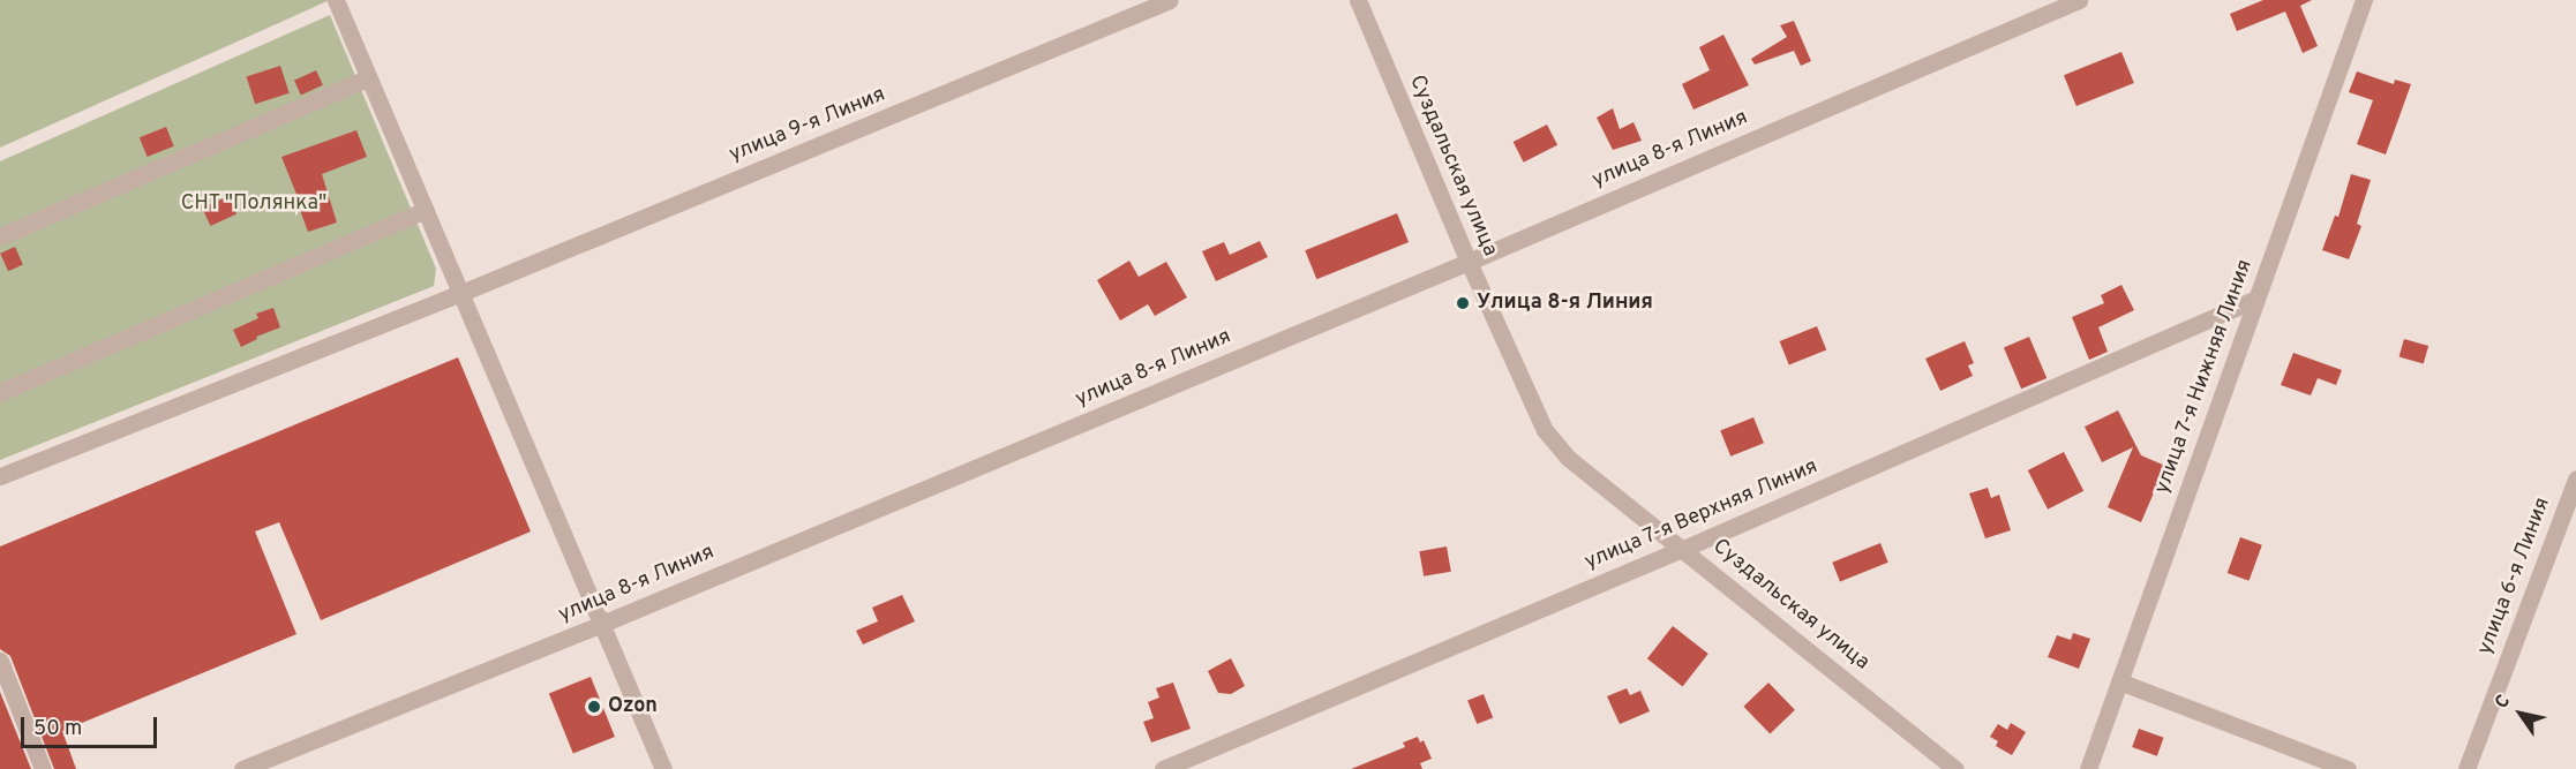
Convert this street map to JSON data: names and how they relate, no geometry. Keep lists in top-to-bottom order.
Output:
{
  "streets": {
    "street": [
      "улица 9-я Линия",
      "улица 8-я Линия",
      "Суздальская улица",
      "улица 7-я Нижняя Линия",
      "улица 7-я Верхняя Линия",
      "улица 6-я Линия"
    ]
  },
  "crossings": [
    ["улица 8-я Линия", "Суздальская улица"],
    ["Суздальская улица", "улица 7-я Верхняя Линия"],
    ["улица 7-я Нижняя Линия", "улица 7-я Верхняя Линия"]
  ],
  "parks": ["СНТ \"Полянка\""],
  "places": ["Улица 8-я Линия", "Ozon"],
  "scale_bar": "50 m",
  "north": "top left"
}
